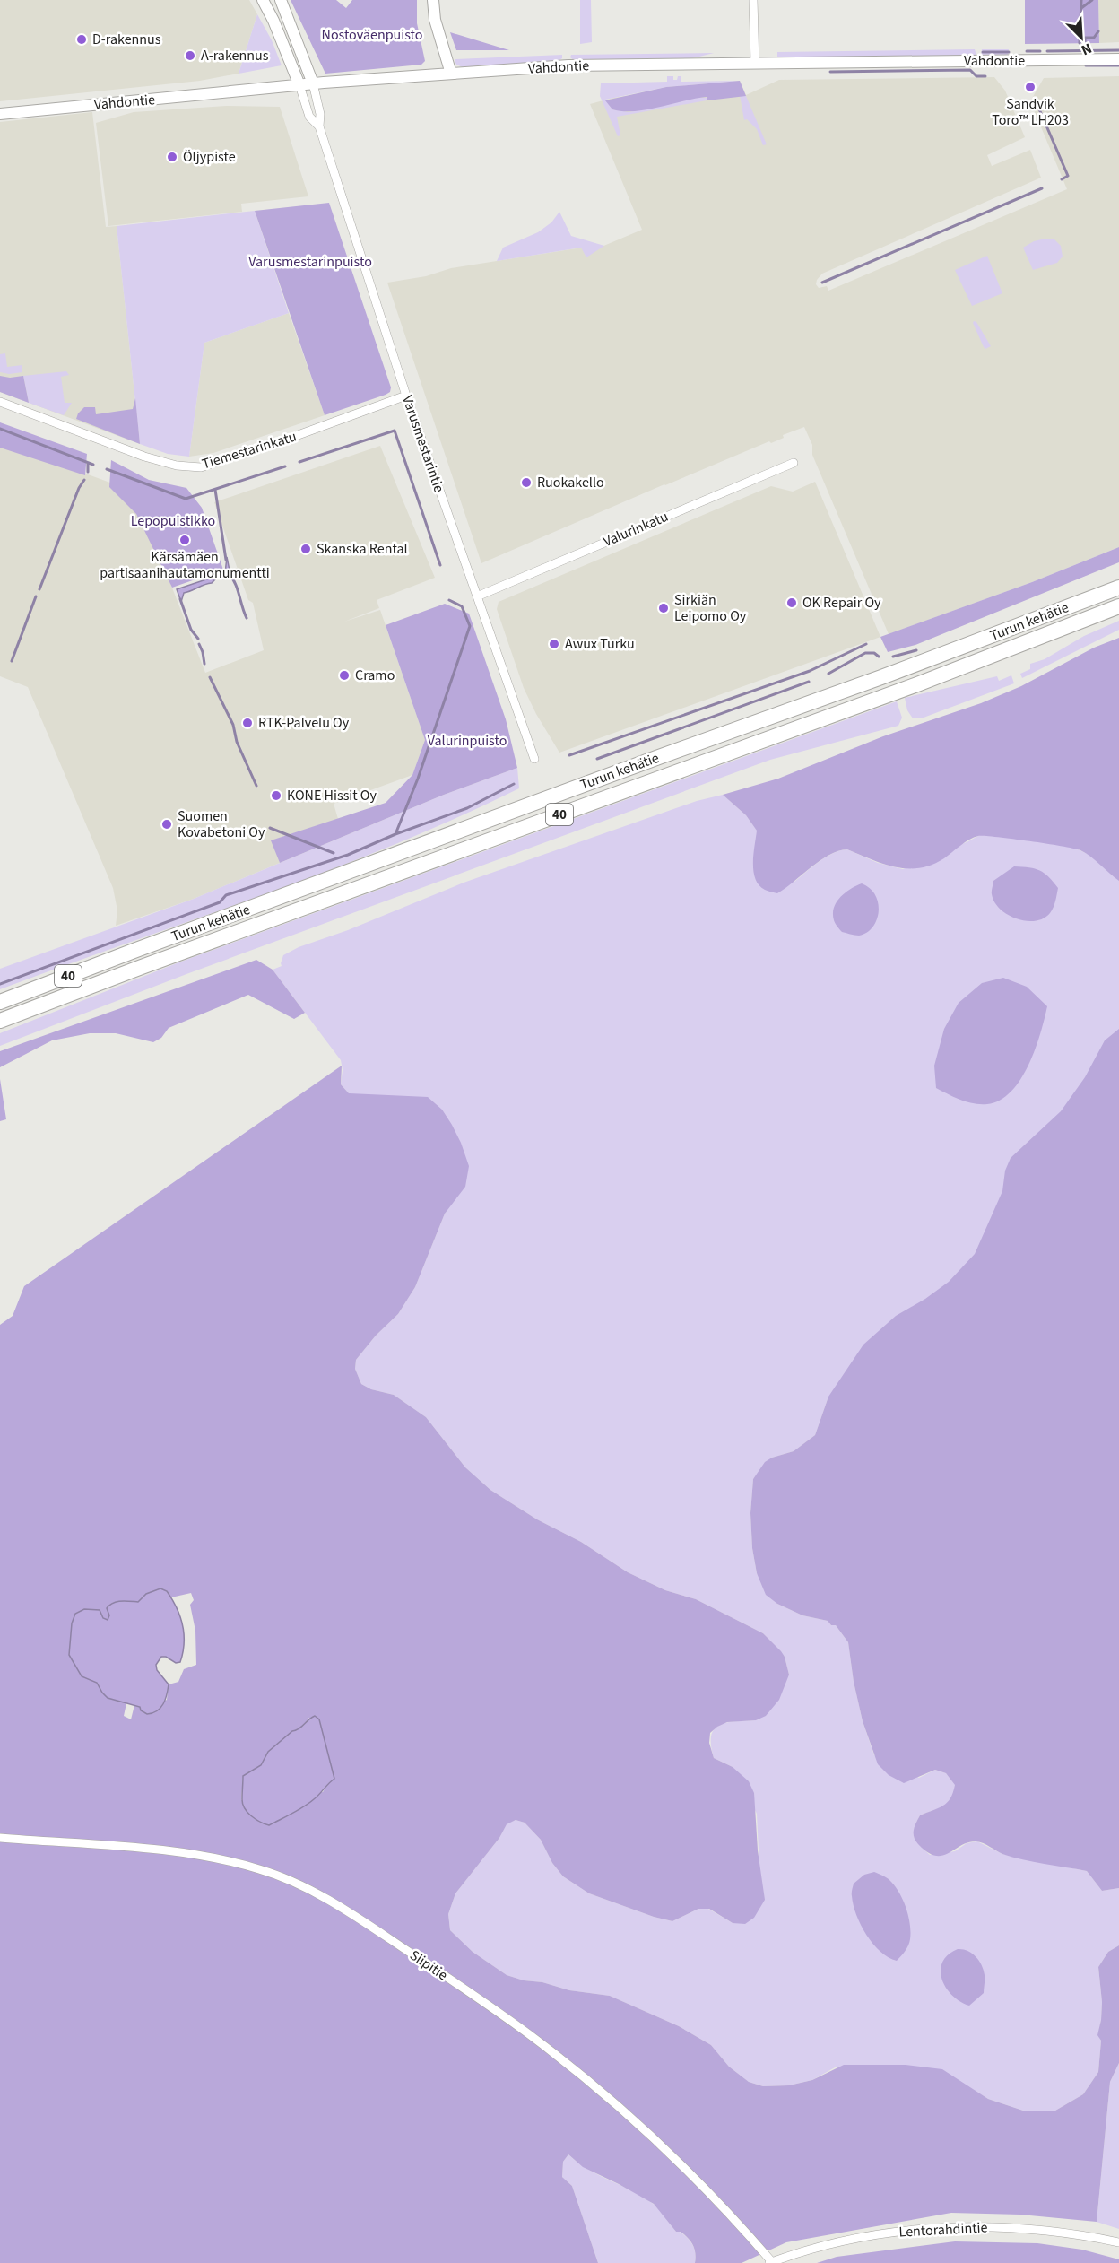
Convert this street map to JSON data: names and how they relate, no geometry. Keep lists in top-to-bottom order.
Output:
{
  "streets": {
    "highway": ["Turun kehätie", "40"],
    "street": [
      "Vahdontie",
      "Varusmestarintie",
      "Tiemestarinkatu",
      "Valurinkatu",
      "Siipitie",
      "Lentorahdintie"
    ]
  },
  "crossings": [
    ["Vahdontie", "Varusmestarintie"],
    ["Varusmestarintie", "Tiemestarinkatu"],
    ["Varusmestarintie", "Valurinkatu"],
    ["Siipitie", "Lentorahdintie"]
  ],
  "parks": [
    "Nostoväenpuisto",
    "Varusmestarinpuisto",
    "Lepopuistikko",
    "Valurinpuisto"
  ],
  "places": [
    "D-rakennus",
    "A-rakennus",
    "Sandvik Toro™ LH203",
    "Öljypiste",
    "Ruokakello",
    "Kärsämäen partisaanihautamonumentti",
    "Skanska Rental",
    "OK Repair Oy",
    "Sirkiän Leipomo Oy",
    "Awux Turku",
    "Cramo",
    "RTK-Palvelu Oy",
    "KONE Hissit Oy",
    "Suomen Kovabetoni Oy"
  ],
  "north": "bottom right"
}
